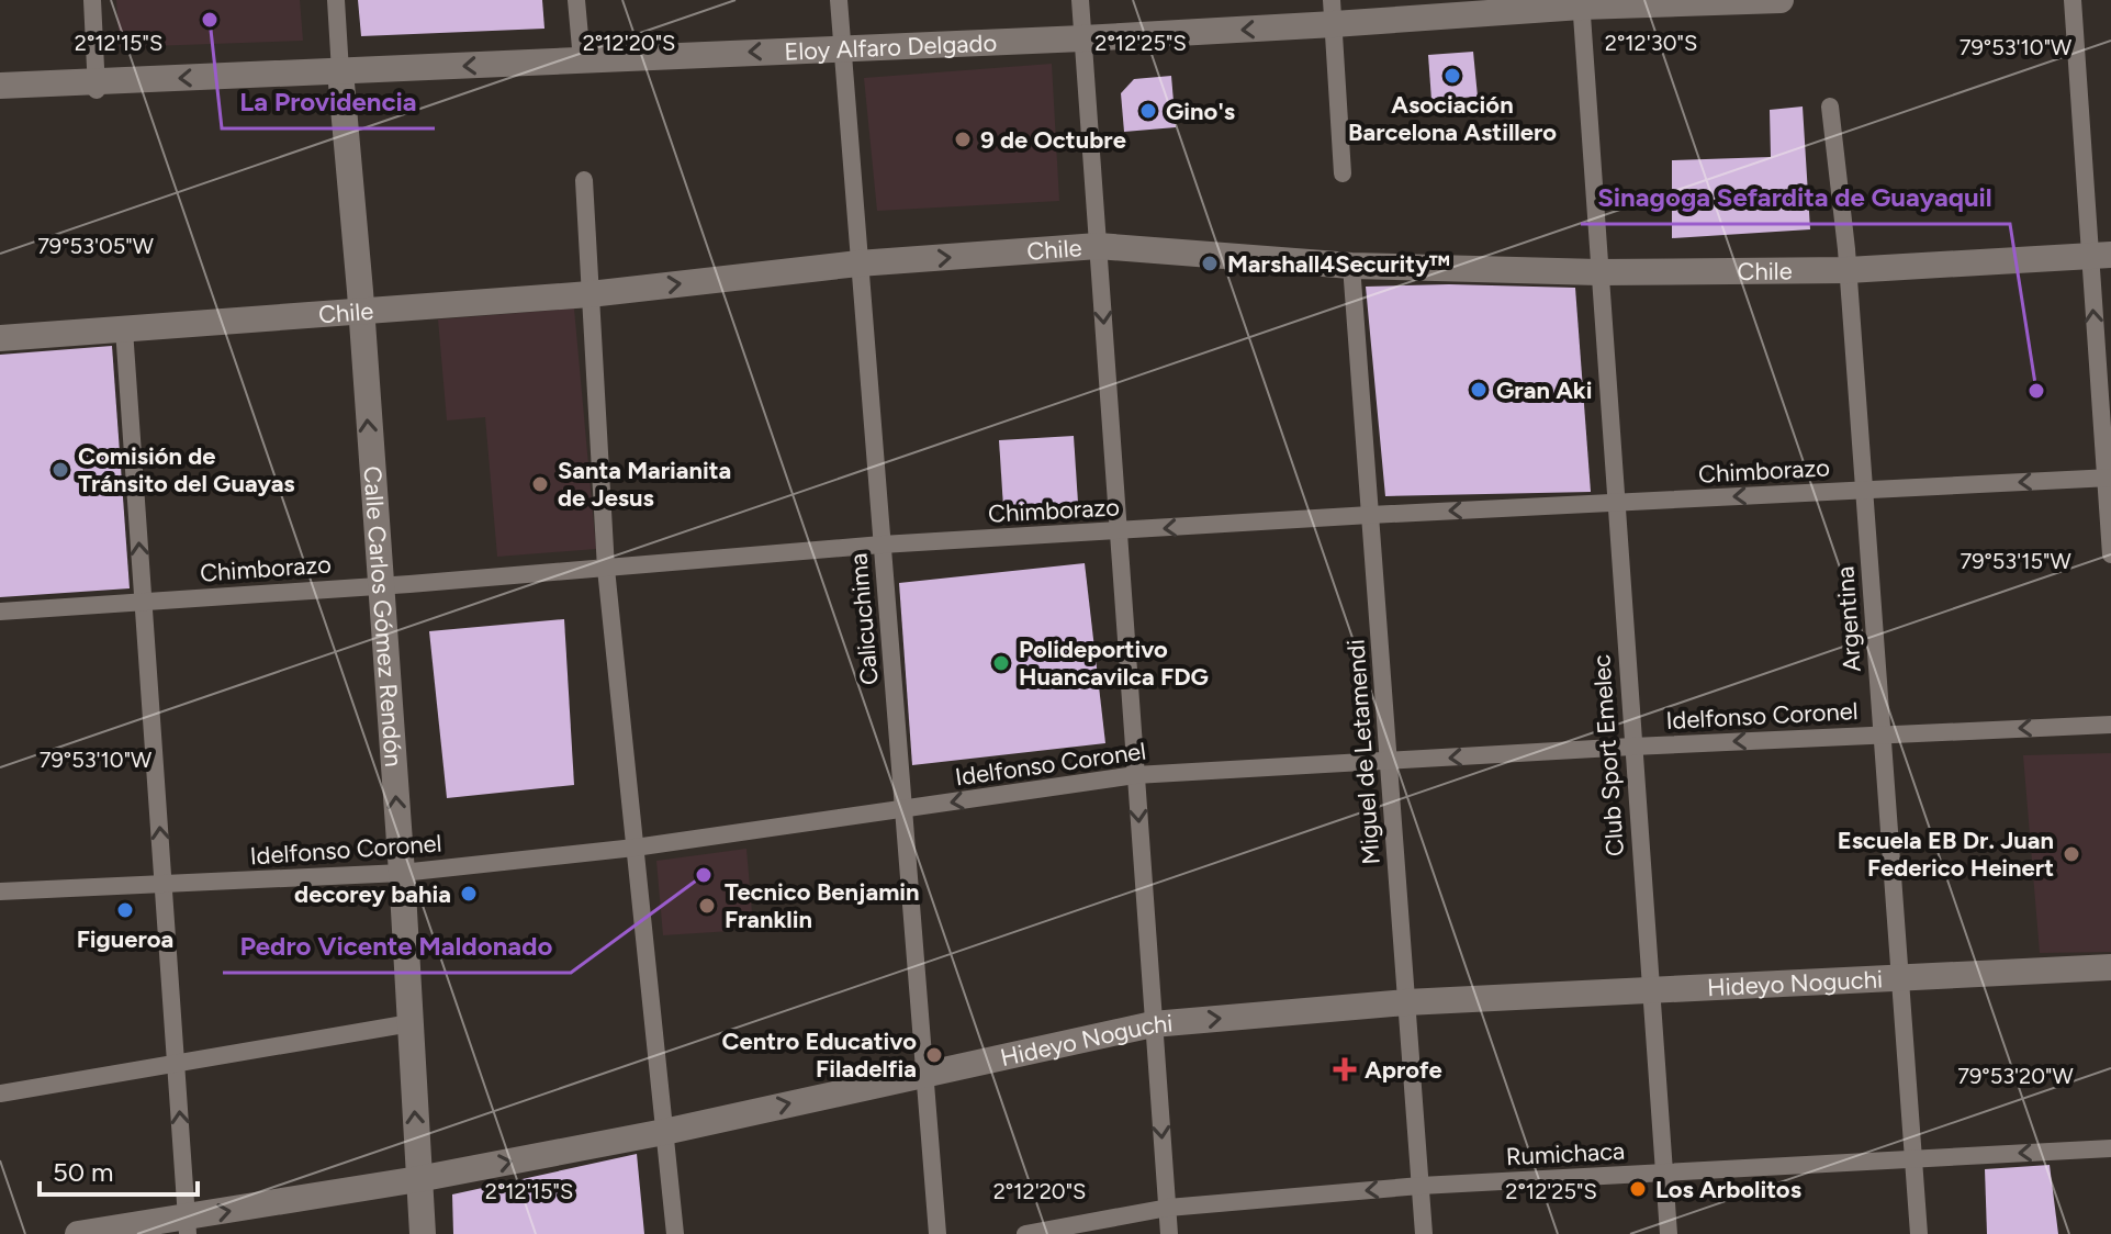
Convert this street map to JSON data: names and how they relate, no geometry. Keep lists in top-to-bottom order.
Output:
{
  "streets": {
    "main road": [
      "Eloy Alfaro Delgado",
      "Chile",
      "Calle Carlos Gómez Rendón",
      "Hideyo Noguchi"
    ],
    "street": [
      "Chimborazo",
      "Calicuchima",
      "Argentina",
      "Idelfonso Coronel",
      "Miguel de Letamendi",
      "Club Sport Emelec",
      "Rumichaca"
    ]
  },
  "crossings": [
    ["Eloy Alfaro Delgado", "Calle Carlos Gómez Rendón"],
    ["Eloy Alfaro Delgado", "Calicuchima"],
    ["Eloy Alfaro Delgado", "Club Sport Emelec"],
    ["Chile", "Calle Carlos Gómez Rendón"],
    ["Chile", "Calicuchima"],
    ["Chile", "Argentina"],
    ["Chile", "Miguel de Letamendi"],
    ["Chile", "Club Sport Emelec"],
    ["Chimborazo", "Calle Carlos Gómez Rendón"],
    ["Chimborazo", "Calicuchima"],
    ["Chimborazo", "Argentina"],
    ["Chimborazo", "Miguel de Letamendi"],
    ["Chimborazo", "Club Sport Emelec"],
    ["Calle Carlos Gómez Rendón", "Idelfonso Coronel"],
    ["Calle Carlos Gómez Rendón", "Hideyo Noguchi"],
    ["Calicuchima", "Idelfonso Coronel"],
    ["Calicuchima", "Hideyo Noguchi"],
    ["Argentina", "Idelfonso Coronel"],
    ["Argentina", "Hideyo Noguchi"],
    ["Argentina", "Rumichaca"],
    ["Idelfonso Coronel", "Miguel de Letamendi"],
    ["Idelfonso Coronel", "Club Sport Emelec"],
    ["Miguel de Letamendi", "Hideyo Noguchi"],
    ["Miguel de Letamendi", "Rumichaca"],
    ["Club Sport Emelec", "Hideyo Noguchi"],
    ["Club Sport Emelec", "Rumichaca"]
  ],
  "one_way": [
    "Eloy Alfaro Delgado",
    "Chimborazo",
    "Idelfonso Coronel",
    "Hideyo Noguchi",
    "Rumichaca"
  ],
  "places": {
    "other": [
      "La Providencia",
      "Asociación Barcelona Astillero",
      "Gino's",
      "9 de Octubre",
      "Marshall4Security™",
      "Gran Aki",
      "Sinagoga Sefardita de Guayaquil",
      "Comisión de Tránsito del Guayas",
      "Santa Marianita de Jesus",
      "Polideportivo Huancavilca FDG",
      "Escuela EB Dr. Juan Federico Heinert",
      "Pedro Vicente Maldonado",
      "decorey bahia",
      "Tecnico Benjamin Franklin",
      "Figueroa",
      "Centro Educativo Filadelfia",
      "Los Arbolitos"
    ],
    "health": ["Aprofe"]
  },
  "scale_bar": "50 m",
  "coordinates": [
    "2°12'15\"S",
    "2°12'20\"S",
    "2°12'25\"S",
    "2°12'30\"S",
    "79°53'10\"W",
    "79°53'05\"W",
    "79°53'15\"W",
    "79°53'20\"W"
  ]
}
